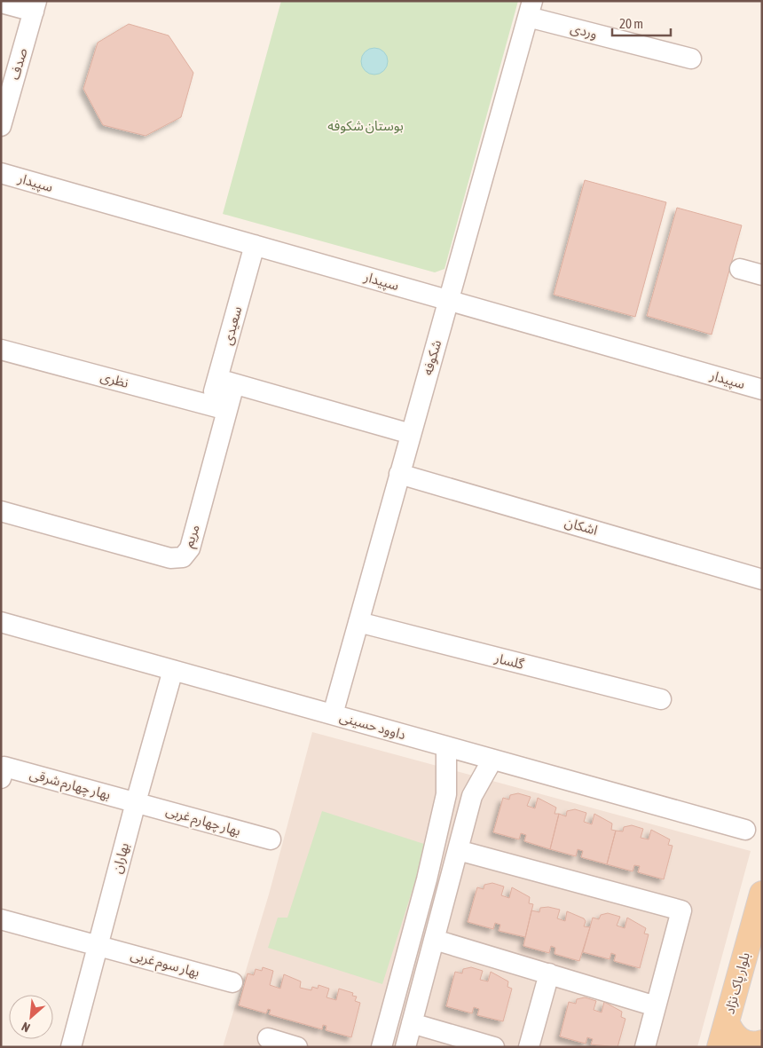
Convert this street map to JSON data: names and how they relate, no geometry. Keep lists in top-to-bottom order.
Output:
{
  "streets": {
    "main road": ["بلوار پاک نژاد"],
    "street": [
      "وردی",
      "صدف",
      "سپیدار",
      "سعیدی",
      "شکوفه",
      "نظری",
      "اشکان",
      "مریم",
      "گلسار",
      "داوود حسینی",
      "بهار چهارم شرقی",
      "بهار چهارم غربی",
      "بهاران",
      "بهار سوم غربی"
    ]
  },
  "crossings": [
    ["وردی", "شکوفه"],
    ["سپیدار", "سعیدی"],
    ["سپیدار", "شکوفه"],
    ["سعیدی", "نظری"],
    ["سعیدی", "مریم"],
    ["شکوفه", "اشکان"],
    ["شکوفه", "گلسار"],
    ["شکوفه", "داوود حسینی"],
    ["نظری", "مریم"],
    ["داوود حسینی", "بهاران"],
    ["بهار چهارم شرقی", "بهار چهارم غربی"],
    ["بهار چهارم شرقی", "بهاران"],
    ["بهار چهارم غربی", "بهاران"],
    ["بهاران", "بهار سوم غربی"]
  ],
  "parks": ["بوستان شکوفه"],
  "scale_bar": "20 m",
  "north": "bottom left"
}
